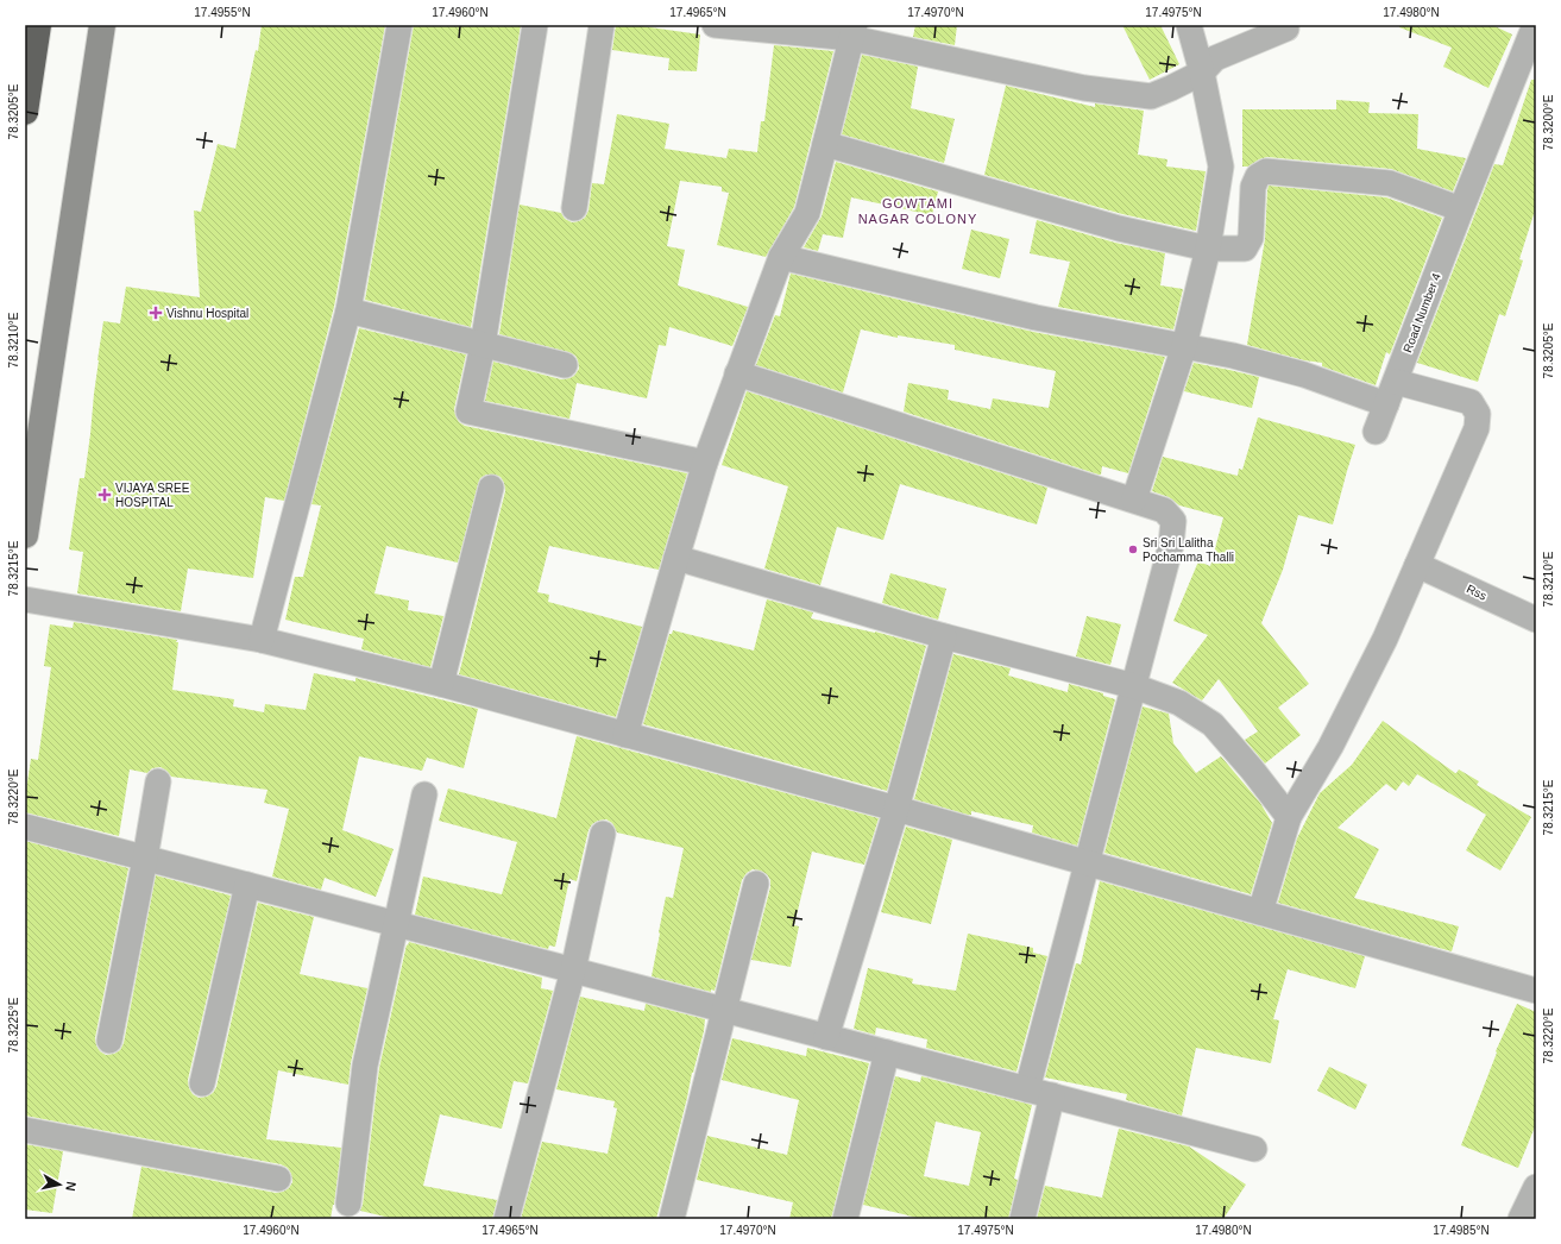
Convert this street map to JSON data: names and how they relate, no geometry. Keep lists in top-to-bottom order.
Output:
{
  "streets": {
    "street": ["Road Number 4", "Rss"]
  },
  "districts": ["GOWTAMI NAGAR COLONY"],
  "places": {
    "health": ["Vishnu Hospital", "VIJAYA SREE HOSPITAL"],
    "other": ["Sri Sri Lalitha Pochamma Thalli"]
  },
  "north": "right",
  "coordinates": [
    "17.4955°N",
    "17.4960°N",
    "17.4965°N",
    "17.4970°N",
    "17.4975°N",
    "17.4980°N",
    "78.3205°E",
    "78.3200°E",
    "78.3210°E",
    "78.3215°E",
    "78.3220°E",
    "78.3225°E",
    "17.4985°N"
  ]
}
